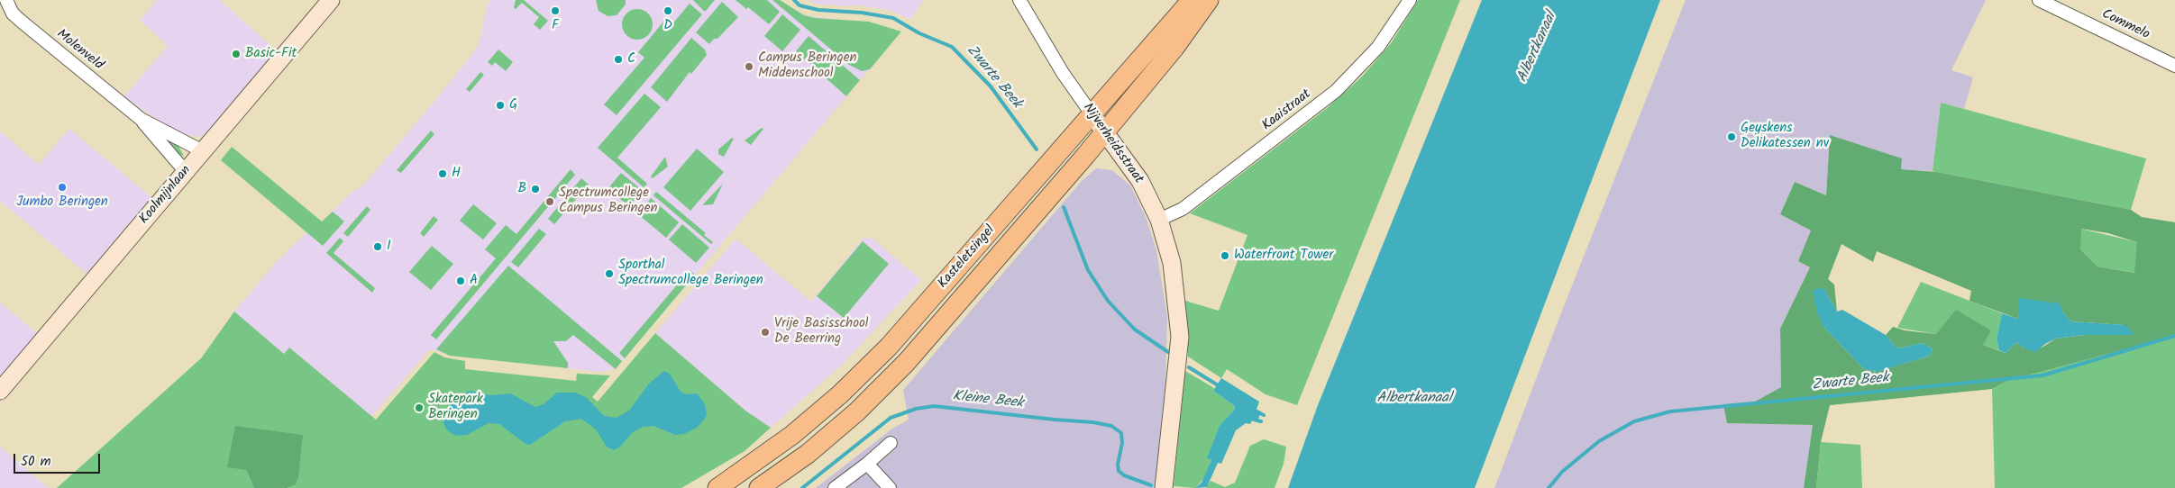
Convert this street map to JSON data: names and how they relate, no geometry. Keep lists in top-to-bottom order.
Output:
{
  "streets": {
    "main road": ["Kasteletsingel"],
    "street": [
      "Commelo",
      "Molenveld",
      "Kaaistraat",
      "Nijverheidsstraat",
      "Koolmijnlaan"
    ]
  },
  "crossings": [
    ["Kaaistraat", "Nijverheidsstraat"],
    ["Nijverheidsstraat", "Kasteletsingel"]
  ],
  "water": ["Albertkanaal", "Zwarte Beek", "Kleine Beek"],
  "places": [
    "F",
    "D",
    "Basic-Fit",
    "C",
    "Campus Beringen Middenschool",
    "G",
    "Geyskens Delikatessen nv",
    "H",
    "Jumbo Beringen",
    "B",
    "Spectrumcollege Campus Beringen",
    "I",
    "Waterfront Tower",
    "Sporthal Spectrumcollege Beringen",
    "A",
    "Vrije Basisschool De Beerring",
    "Skatepark Beringen"
  ],
  "scale_bar": "50 m"
}
